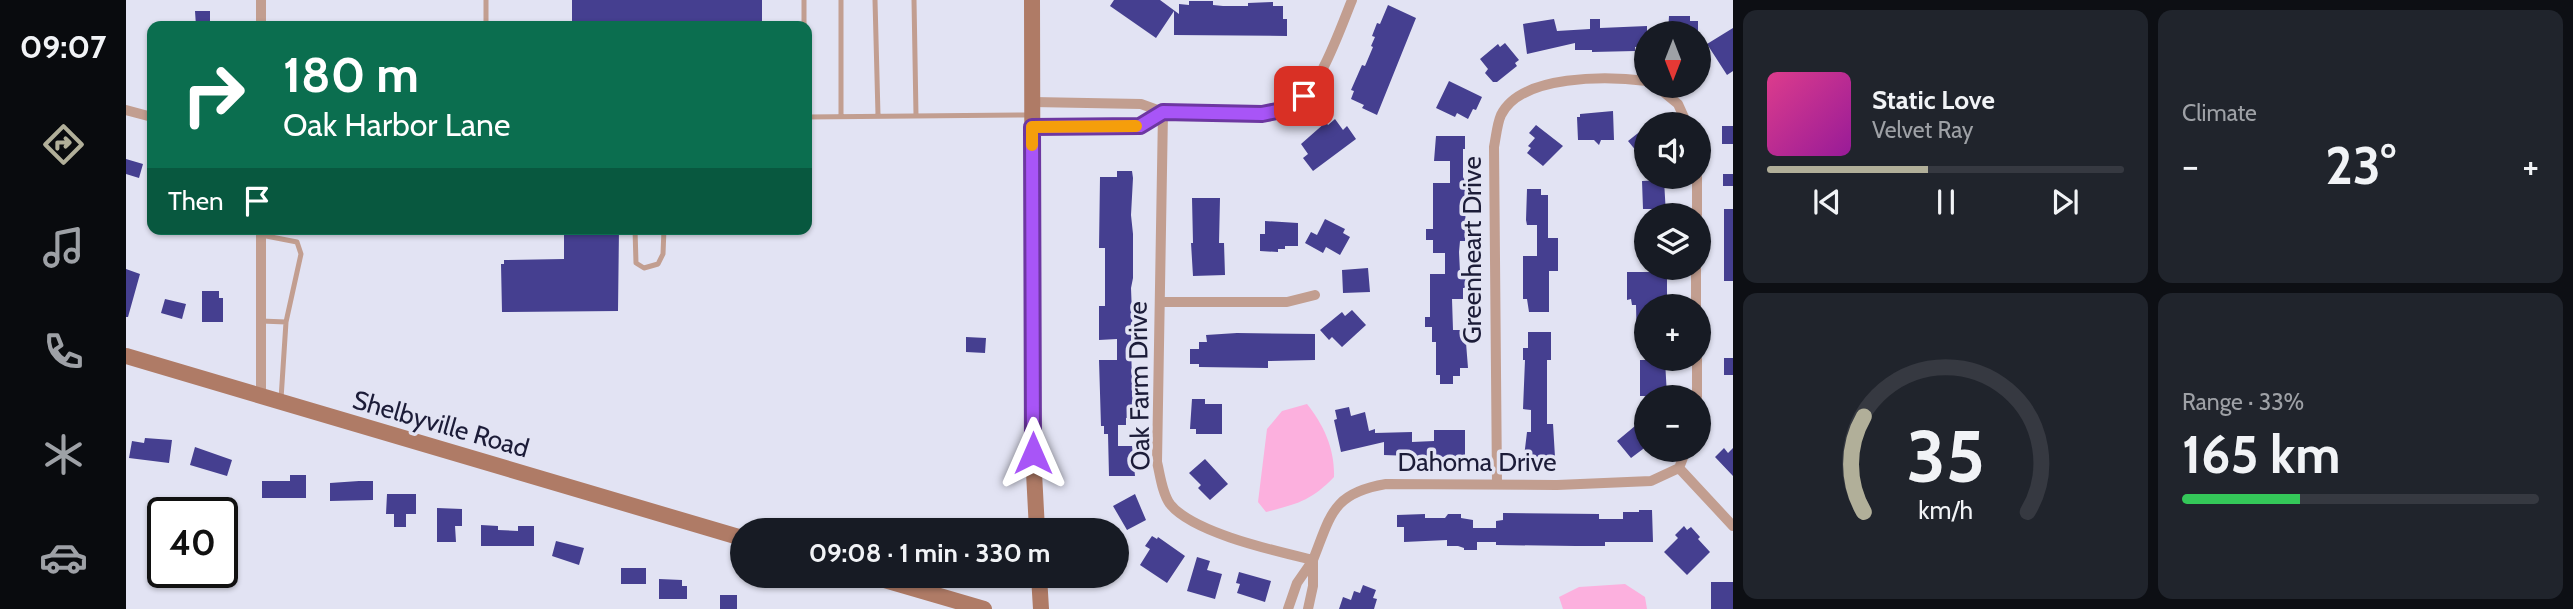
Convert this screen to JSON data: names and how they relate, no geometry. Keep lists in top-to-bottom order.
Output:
{
  "streets": {
    "main road": ["Shelbyville Road"],
    "street": ["Greenheart Drive", "Oak Farm Drive", "Dahoma Drive"]
  },
  "crossings": [
    ["Greenheart Drive", "Dahoma Drive"],
    ["Oak Farm Drive", "Dahoma Drive"]
  ],
  "north": "bottom",
  "page": {
    "tabs": "09:07",
    "tile": [
      "Climate",
      ["Range · 33%", "165 km"]
    ],
    "map_buttons": ["+", "−"],
    "turn": ["180 m", "Oak Harbor Lane"],
    "song": ["Static Love", "Velvet Ray"],
    "heat": ["−", "23°", "+"],
    "then": "Then",
    "limit": "40",
    "trip": "09:08 · 1 min · 330 m",
    "gauge": ["35", "km/h"]
  }
}
